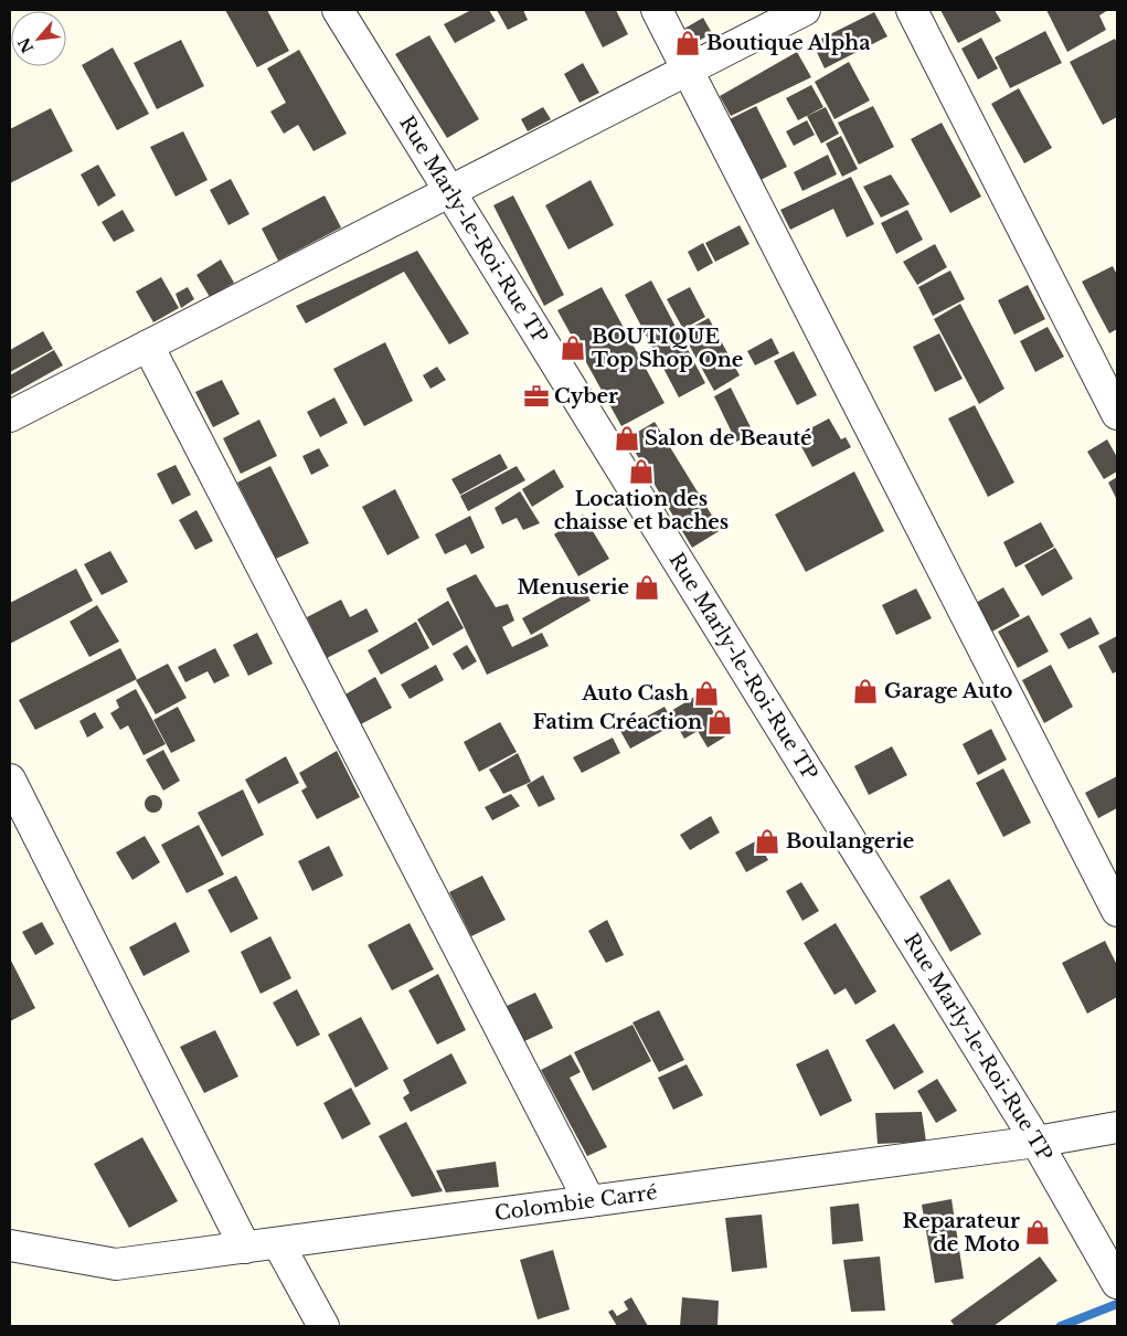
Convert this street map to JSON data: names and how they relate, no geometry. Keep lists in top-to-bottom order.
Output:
{
  "streets": {
    "street": ["Rue Marly-le-Roi-Rue TP", "Colombie Carré"]
  },
  "crossings": [
    ["Rue Marly-le-Roi-Rue TP", "Colombie Carré"]
  ],
  "places": {
    "shop": [
      "Boutique Alpha",
      "BOUTIQUE Top Shop One",
      "Salon de Beauté",
      "Location des chaisse et baches",
      "Menuserie",
      "Garage Auto",
      "Auto Cash",
      "Fatim Créaction",
      "Boulangerie",
      "Reparateur de Moto"
    ],
    "office": ["Cyber"]
  },
  "north": "bottom left"
}
